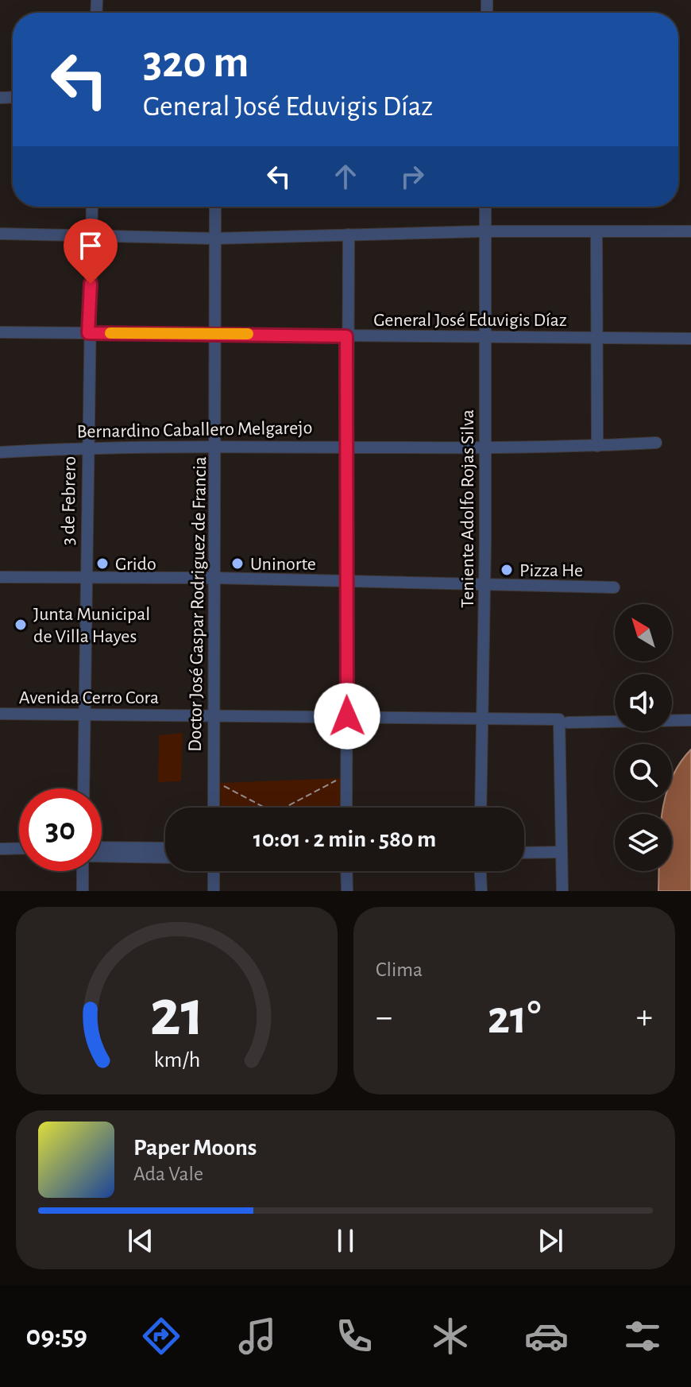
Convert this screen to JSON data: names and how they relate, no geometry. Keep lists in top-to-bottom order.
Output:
{
  "streets": {
    "street": [
      "General José Eduvigis Díaz",
      "Bernardino Caballero Melgarejo",
      "3 de Febrero",
      "Teniente Adolfo Rojas Silva",
      "Doctor José Gaspar Rodriguez de Francia",
      "Avenida Cerro Cora"
    ]
  },
  "crossings": [
    ["General José Eduvigis Díaz", "3 de Febrero"],
    ["General José Eduvigis Díaz", "Teniente Adolfo Rojas Silva"],
    ["General José Eduvigis Díaz", "Doctor José Gaspar Rodriguez de Francia"],
    ["Bernardino Caballero Melgarejo", "3 de Febrero"],
    ["Bernardino Caballero Melgarejo", "Teniente Adolfo Rojas Silva"],
    ["Bernardino Caballero Melgarejo", "Doctor José Gaspar Rodriguez de Francia"],
    ["3 de Febrero", "Avenida Cerro Cora"],
    ["Teniente Adolfo Rojas Silva", "Avenida Cerro Cora"],
    ["Doctor José Gaspar Rodriguez de Francia", "Avenida Cerro Cora"]
  ],
  "places": [
    "Grido",
    "Uninorte",
    "Pizza He",
    "Junta Municipal de Villa Hayes"
  ],
  "north": "top left",
  "page": {
    "turn": ["320 m", "General José Eduvigis Díaz"],
    "limit": "30",
    "trip": "10:01 · 2 min · 580 m",
    "tile": "Clima",
    "heat": ["−", "21°", "+"],
    "song": ["Paper Moons", "Ada Vale"],
    "tabs": "09:59",
    "gauge": ["21", "km/h"]
  }
}
